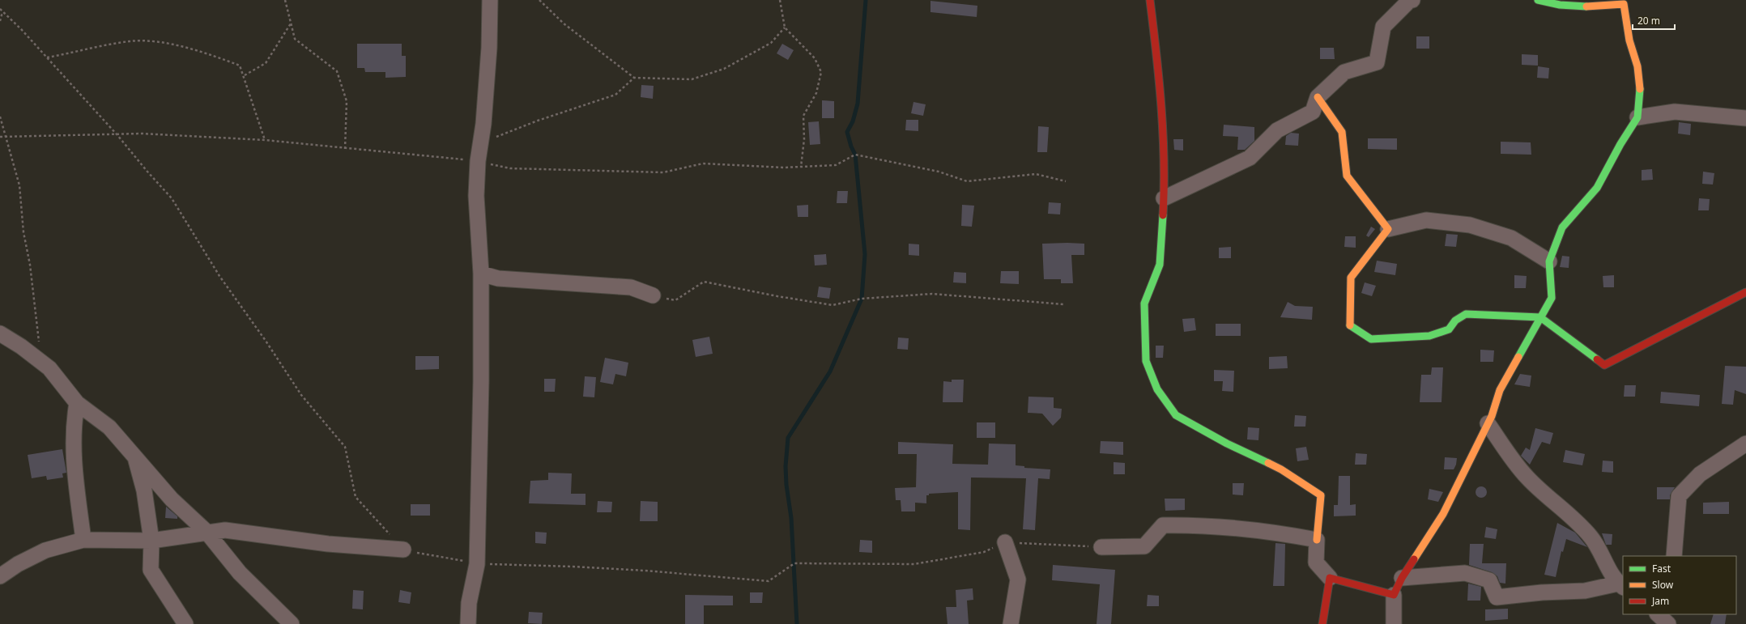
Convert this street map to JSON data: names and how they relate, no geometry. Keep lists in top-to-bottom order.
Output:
{
  "legend": ["Fast", "Slow", "Jam"],
  "scale_bar": "20 m"
}
